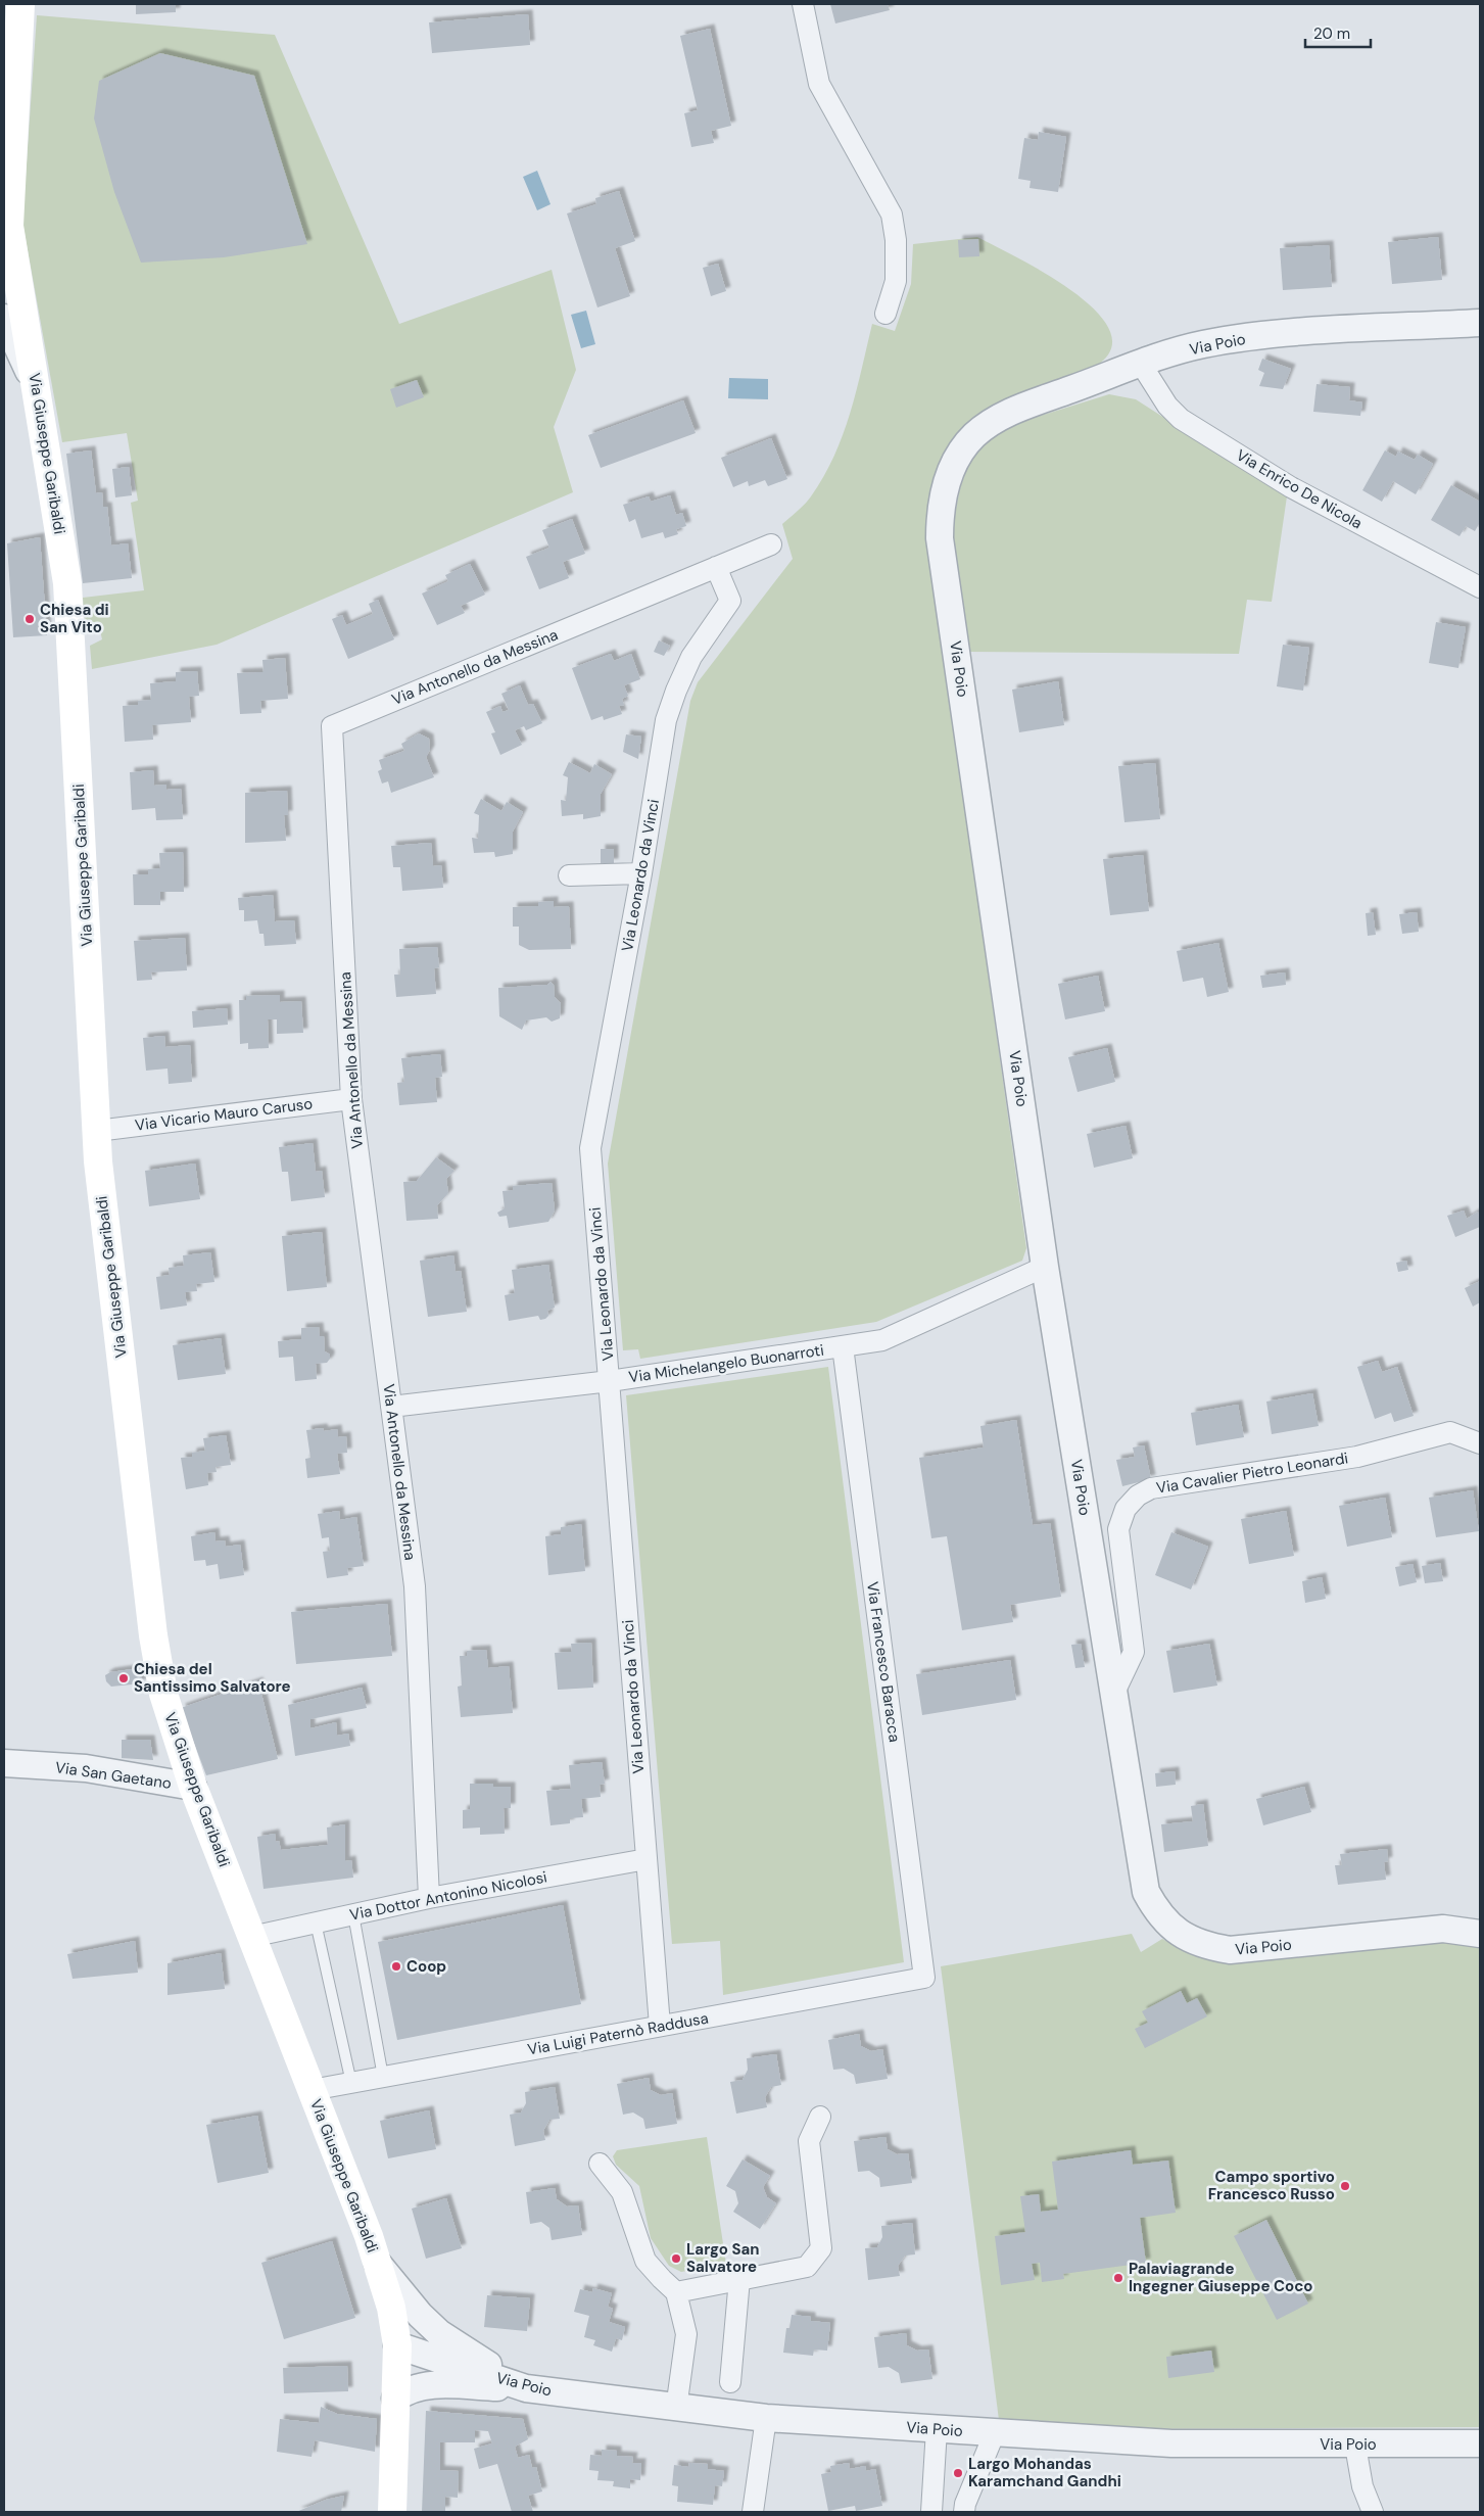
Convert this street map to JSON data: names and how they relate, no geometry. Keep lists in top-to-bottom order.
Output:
{
  "streets": {
    "main road": ["Via Giuseppe Garibaldi"],
    "street": [
      "Via Poio",
      "Via Enrico De Nicola",
      "Via Antonello da Messina",
      "Via Leonardo da Vinci",
      "Via Vicario Mauro Caruso",
      "Via Michelangelo Buonarroti",
      "Via Cavalier Pietro Leonardi",
      "Via Francesco Baracca",
      "Via San Gaetano",
      "Via Dottor Antonino Nicolosi",
      "Via Luigi Paternò Raddusa"
    ]
  },
  "crossings": [
    ["Via Poio", "Via Giuseppe Garibaldi"],
    ["Via Poio", "Via Enrico De Nicola"],
    ["Via Poio", "Via Michelangelo Buonarroti"],
    ["Via Poio", "Via Cavalier Pietro Leonardi"],
    ["Via Giuseppe Garibaldi", "Via Vicario Mauro Caruso"],
    ["Via Giuseppe Garibaldi", "Via San Gaetano"],
    ["Via Giuseppe Garibaldi", "Via Dottor Antonino Nicolosi"],
    ["Via Giuseppe Garibaldi", "Via Luigi Paternò Raddusa"],
    ["Via Antonello da Messina", "Via Leonardo da Vinci"],
    ["Via Antonello da Messina", "Via Vicario Mauro Caruso"],
    ["Via Antonello da Messina", "Via Michelangelo Buonarroti"],
    ["Via Antonello da Messina", "Via Dottor Antonino Nicolosi"],
    ["Via Leonardo da Vinci", "Via Michelangelo Buonarroti"],
    ["Via Leonardo da Vinci", "Via Dottor Antonino Nicolosi"],
    ["Via Leonardo da Vinci", "Via Luigi Paternò Raddusa"],
    ["Via Michelangelo Buonarroti", "Via Francesco Baracca"],
    ["Via Francesco Baracca", "Via Luigi Paternò Raddusa"]
  ],
  "places": [
    "Chiesa di San Vito",
    "Chiesa del Santissimo Salvatore",
    "Coop",
    "Campo sportivo Francesco Russo",
    "Largo San Salvatore",
    "Palaviagrande Ingegner Giuseppe Coco",
    "Largo Mohandas Karamchand Gandhi"
  ],
  "scale_bar": "20 m"
}
